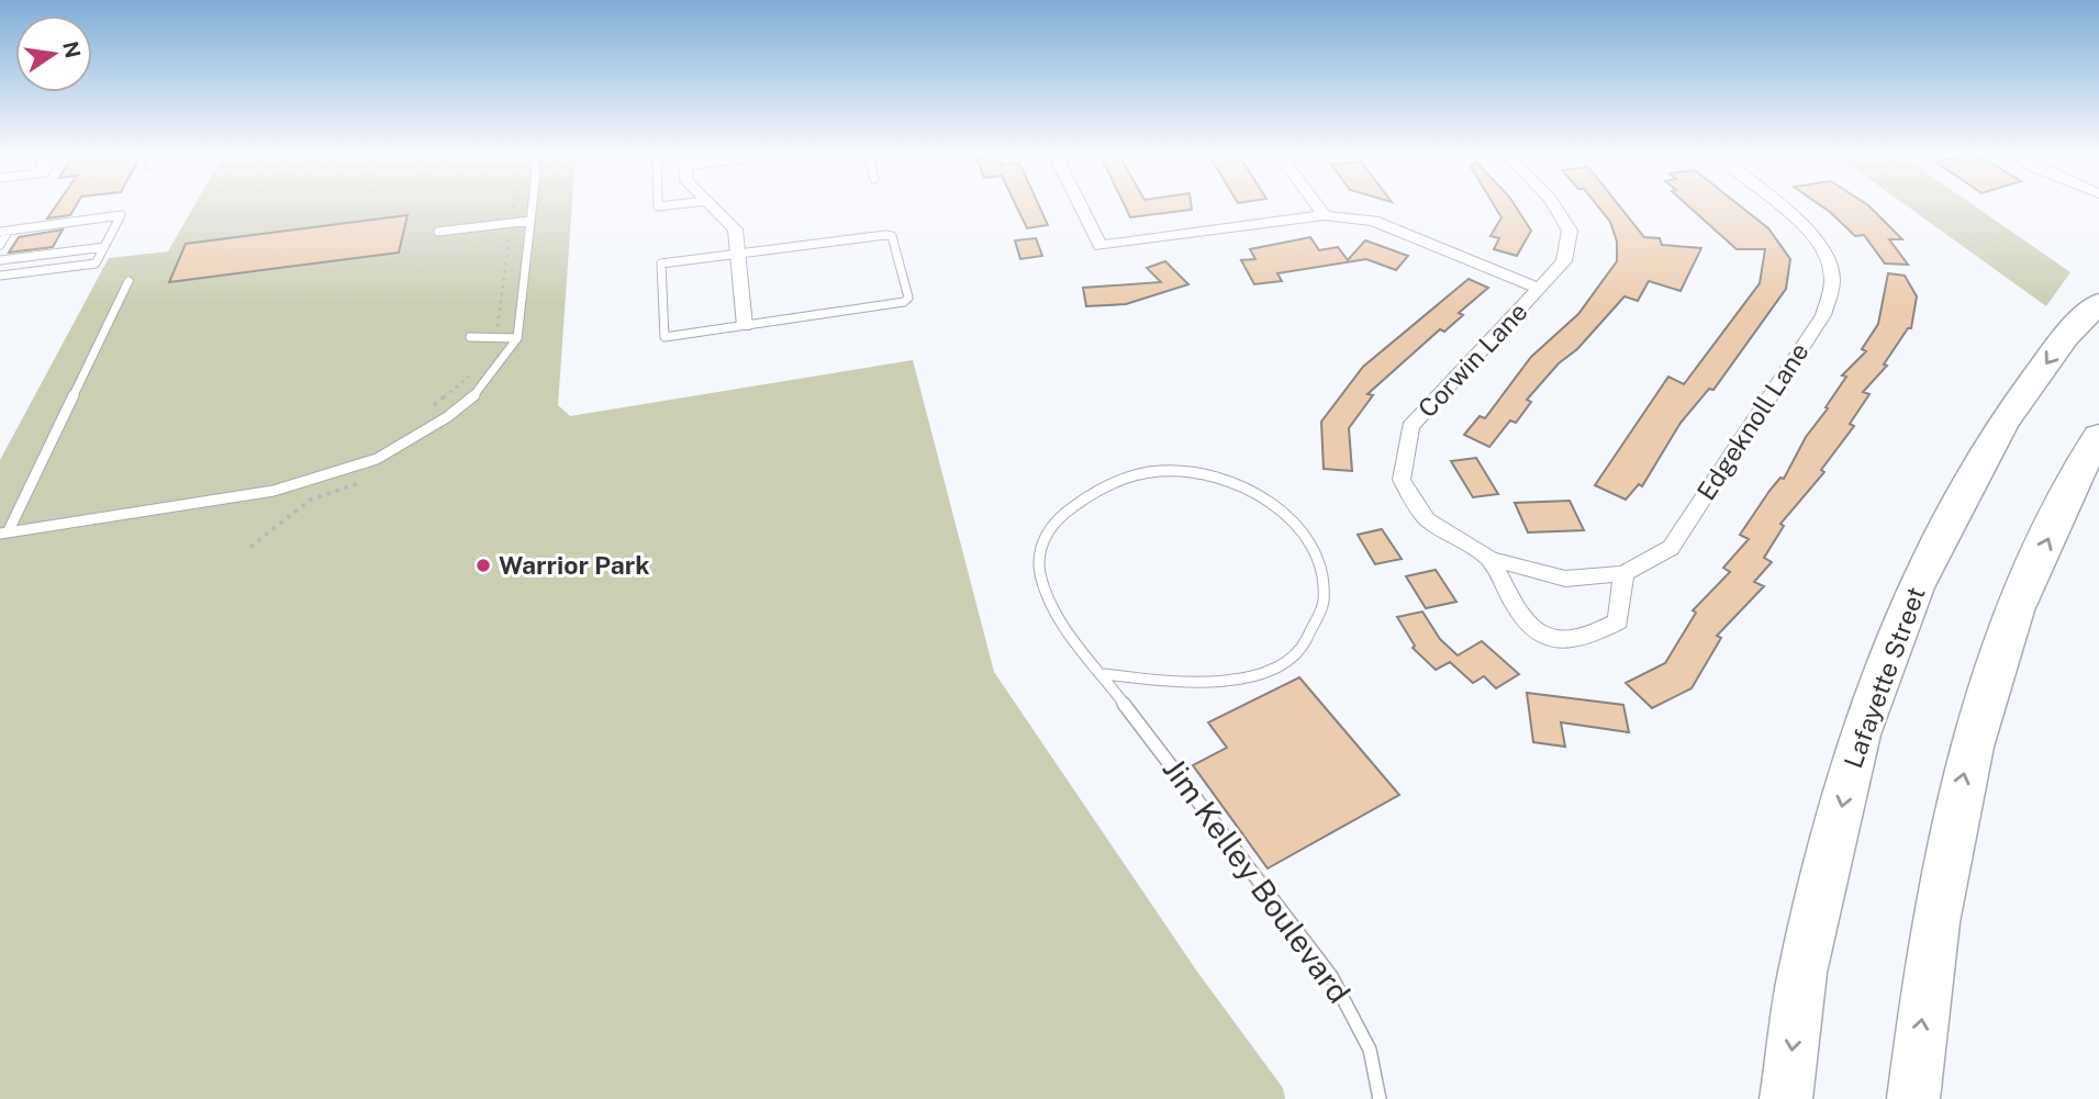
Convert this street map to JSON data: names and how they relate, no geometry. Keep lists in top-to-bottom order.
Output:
{
  "streets": {
    "highway": ["Lafayette Street"],
    "street": ["Corwin Lane", "Edgeknoll Lane"],
    "lane": ["Jim Kelley Boulevard"]
  },
  "crossings": [
    ["Corwin Lane", "Edgeknoll Lane"]
  ],
  "places": ["Warrior Park"],
  "north": "right"
}
